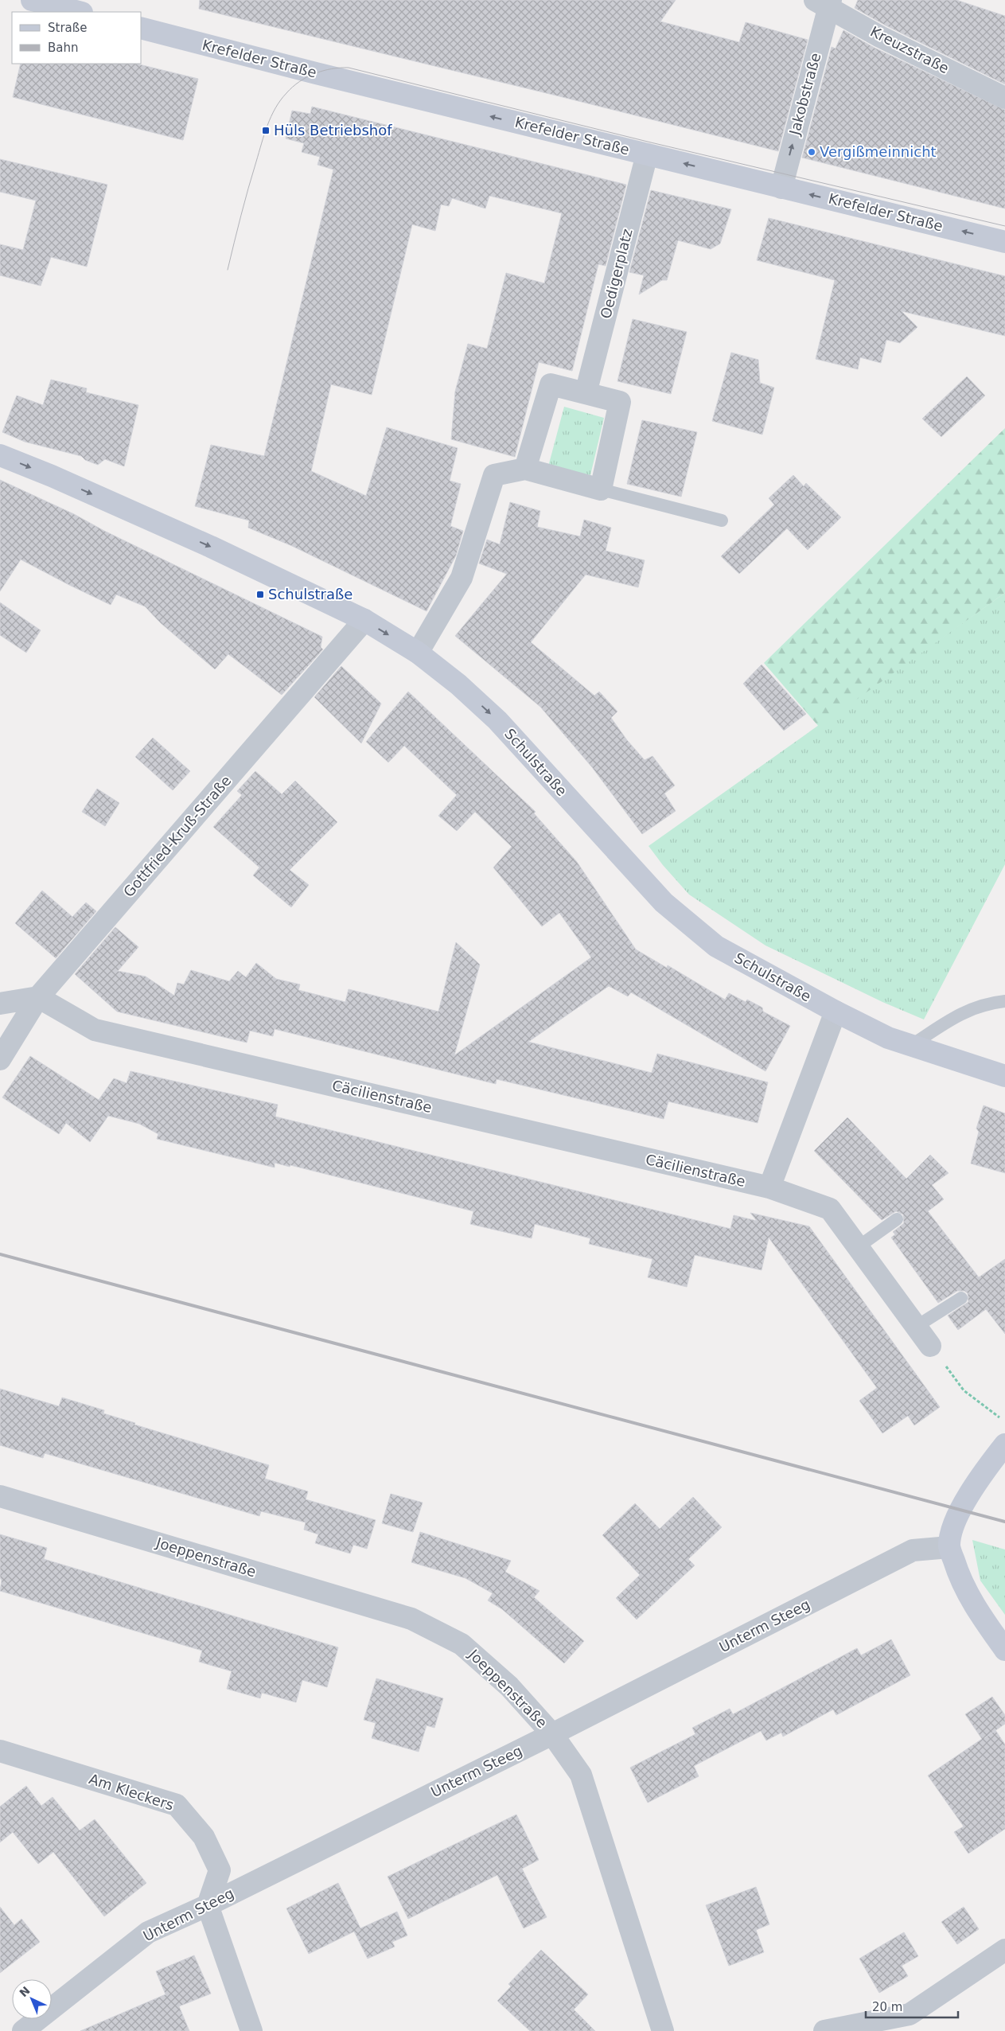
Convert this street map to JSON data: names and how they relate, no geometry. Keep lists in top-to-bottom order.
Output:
{
  "streets": {
    "street": [
      "Kreuzstraße",
      "Krefelder Straße",
      "Jakobstraße",
      "Oedigerplatz",
      "Schulstraße",
      "Gottfried-Kruß-Straße",
      "Cäcilienstraße",
      "Joeppenstraße",
      "Unterm Steeg",
      "Am Kleckers"
    ]
  },
  "crossings": [
    ["Kreuzstraße", "Jakobstraße"],
    ["Krefelder Straße", "Jakobstraße"],
    ["Krefelder Straße", "Oedigerplatz"],
    ["Schulstraße", "Gottfried-Kruß-Straße"],
    ["Gottfried-Kruß-Straße", "Cäcilienstraße"],
    ["Joeppenstraße", "Unterm Steeg"],
    ["Unterm Steeg", "Am Kleckers"]
  ],
  "one_way": ["Krefelder Straße", "Jakobstraße", "Schulstraße"],
  "places": {
    "transit": ["Hüls Betriebshof", "Schulstraße"],
    "other": ["Vergißmeinnicht"]
  },
  "legend": ["Straße", "Bahn"],
  "scale_bar": "20 m",
  "north": "top left"
}
